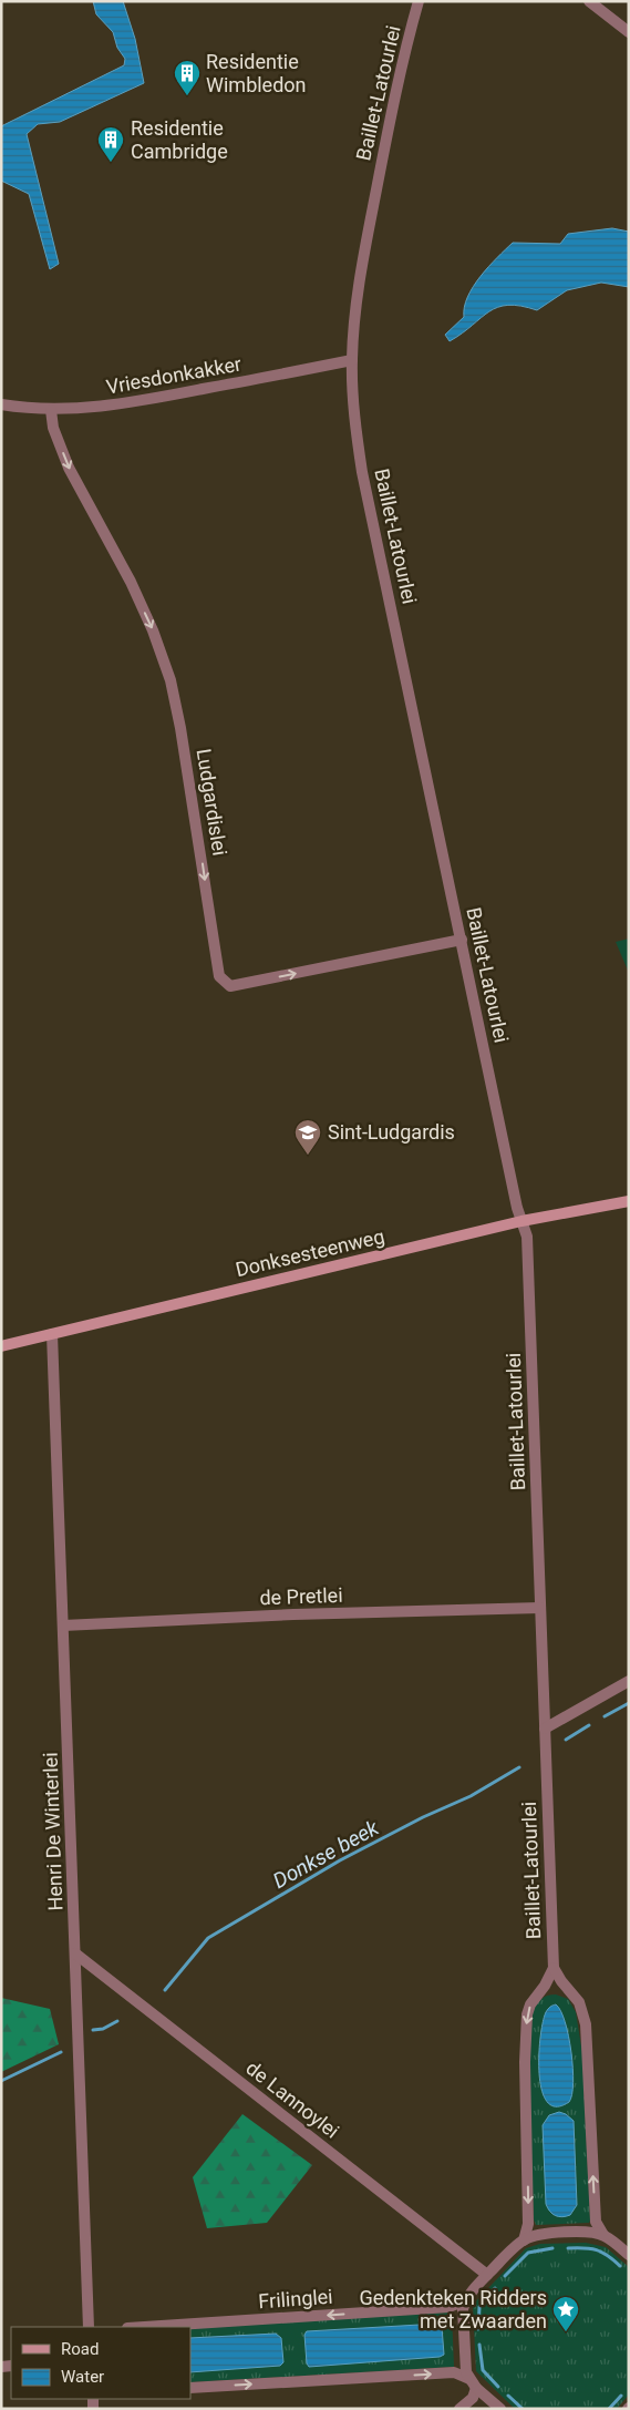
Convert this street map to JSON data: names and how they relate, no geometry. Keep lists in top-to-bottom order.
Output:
{
  "streets": {
    "street": [
      "Baillet-Latourlei",
      "Vriesdonkakker",
      "Ludgardislei",
      "Donksesteenweg",
      "de Pretlei",
      "Henri De Winterlei",
      "de Lannoylei",
      "Frilinglei"
    ]
  },
  "crossings": [
    ["Baillet-Latourlei", "Vriesdonkakker"],
    ["Baillet-Latourlei", "Ludgardislei"],
    ["Baillet-Latourlei", "Donksesteenweg"],
    ["Baillet-Latourlei", "de Pretlei"],
    ["Vriesdonkakker", "Ludgardislei"],
    ["Donksesteenweg", "Henri De Winterlei"],
    ["de Pretlei", "Henri De Winterlei"],
    ["Henri De Winterlei", "de Lannoylei"]
  ],
  "water": ["Donkse beek"],
  "places": {
    "building": ["Residentie Wimbledon", "Residentie Cambridge"],
    "school or university": ["Sint-Ludgardis"],
    "place": ["Gedenkteken Ridders met Zwaarden"]
  },
  "legend": ["Road", "Water"]
}
